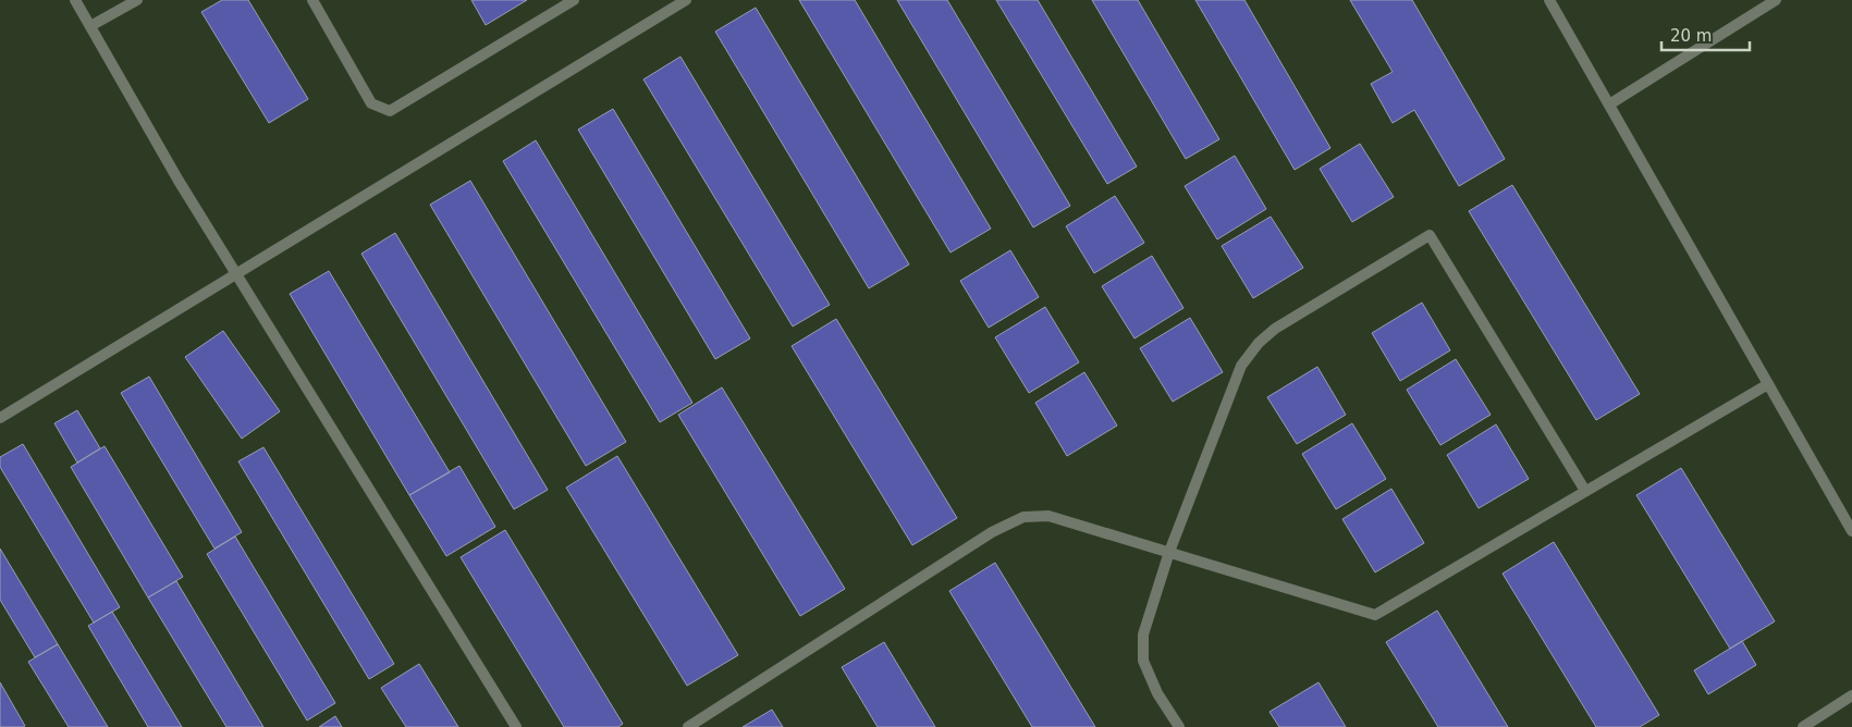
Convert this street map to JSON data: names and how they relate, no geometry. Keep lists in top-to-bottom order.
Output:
{
  "scale_bar": "20 m"
}
